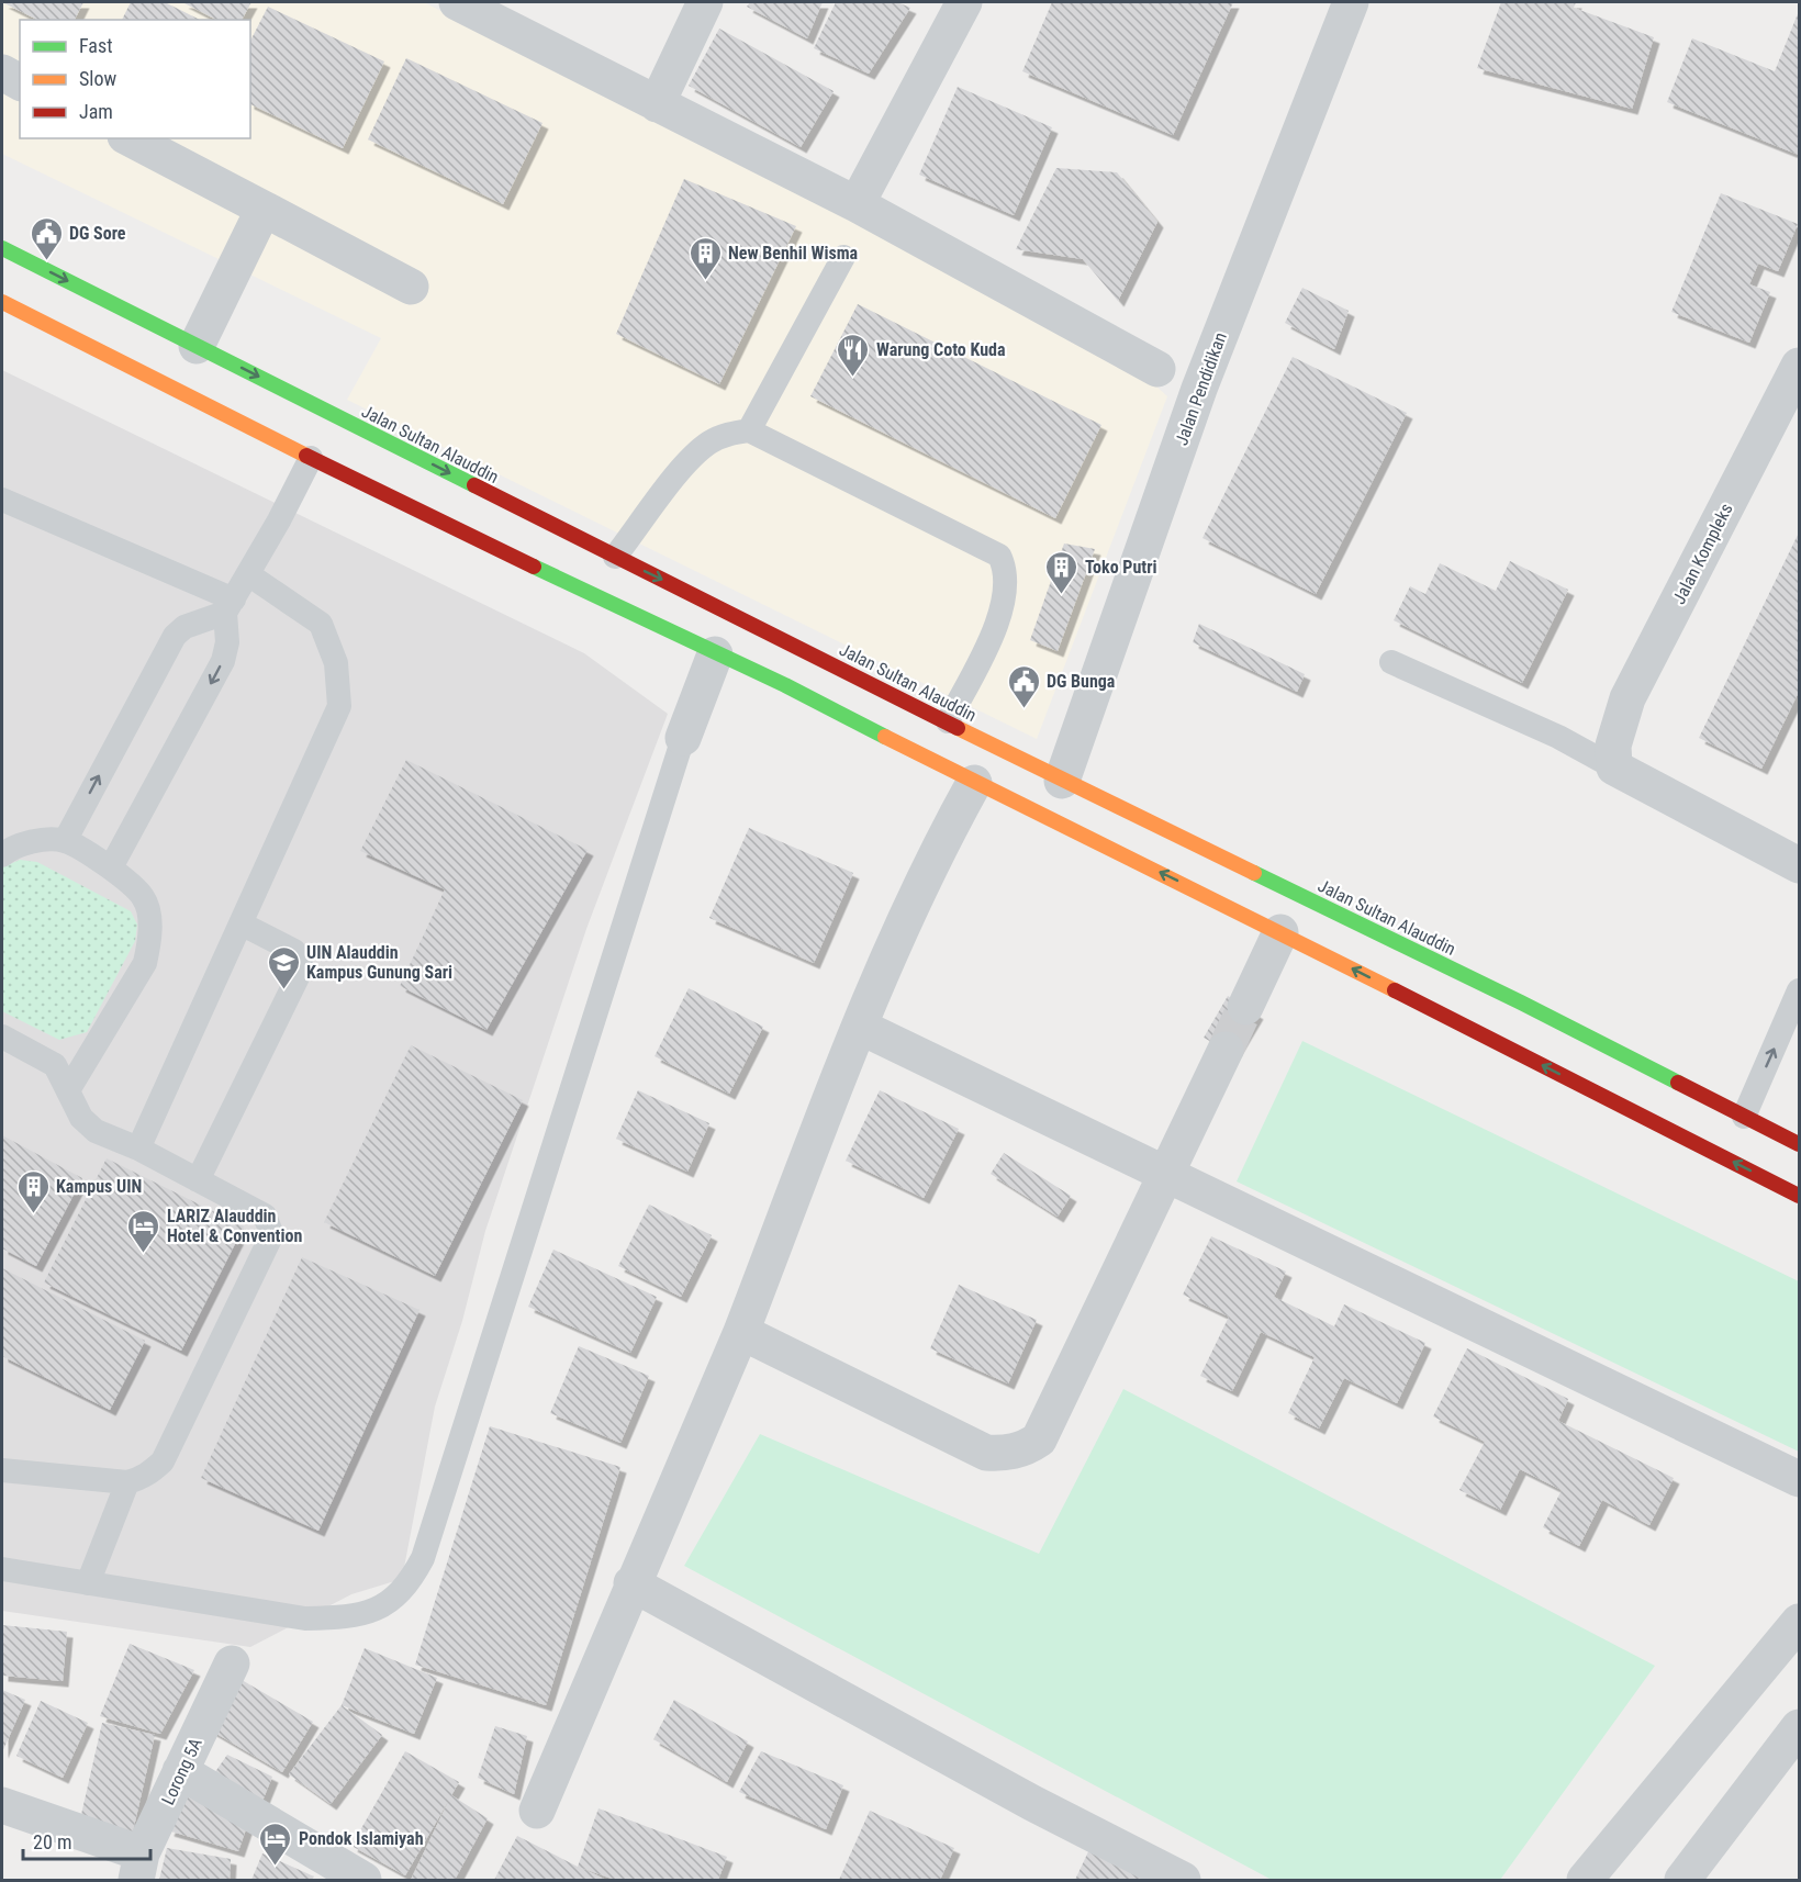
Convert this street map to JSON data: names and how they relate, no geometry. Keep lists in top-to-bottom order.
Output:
{
  "streets": {
    "highway": ["Jalan Sultan Alauddin"],
    "street": ["Jalan Pendidikan", "Jalan Kompleks", "Lorong 5A"]
  },
  "crossings": [
    ["Jalan Pendidikan", "Jalan Sultan Alauddin"]
  ],
  "places": {
    "public building": ["DG Sore", "DG Bunga"],
    "building": ["New Benhil Wisma", "Toko Putri", "Kampus UIN"],
    "restaurant": ["Warung Coto Kuda"],
    "school or university": ["UIN Alauddin Kampus Gunung Sari"],
    "hotel": ["LARIZ Alauddin Hotel & Convention", "Pondok Islamiyah"]
  },
  "legend": ["Fast", "Slow", "Jam"],
  "scale_bar": "20 m"
}
